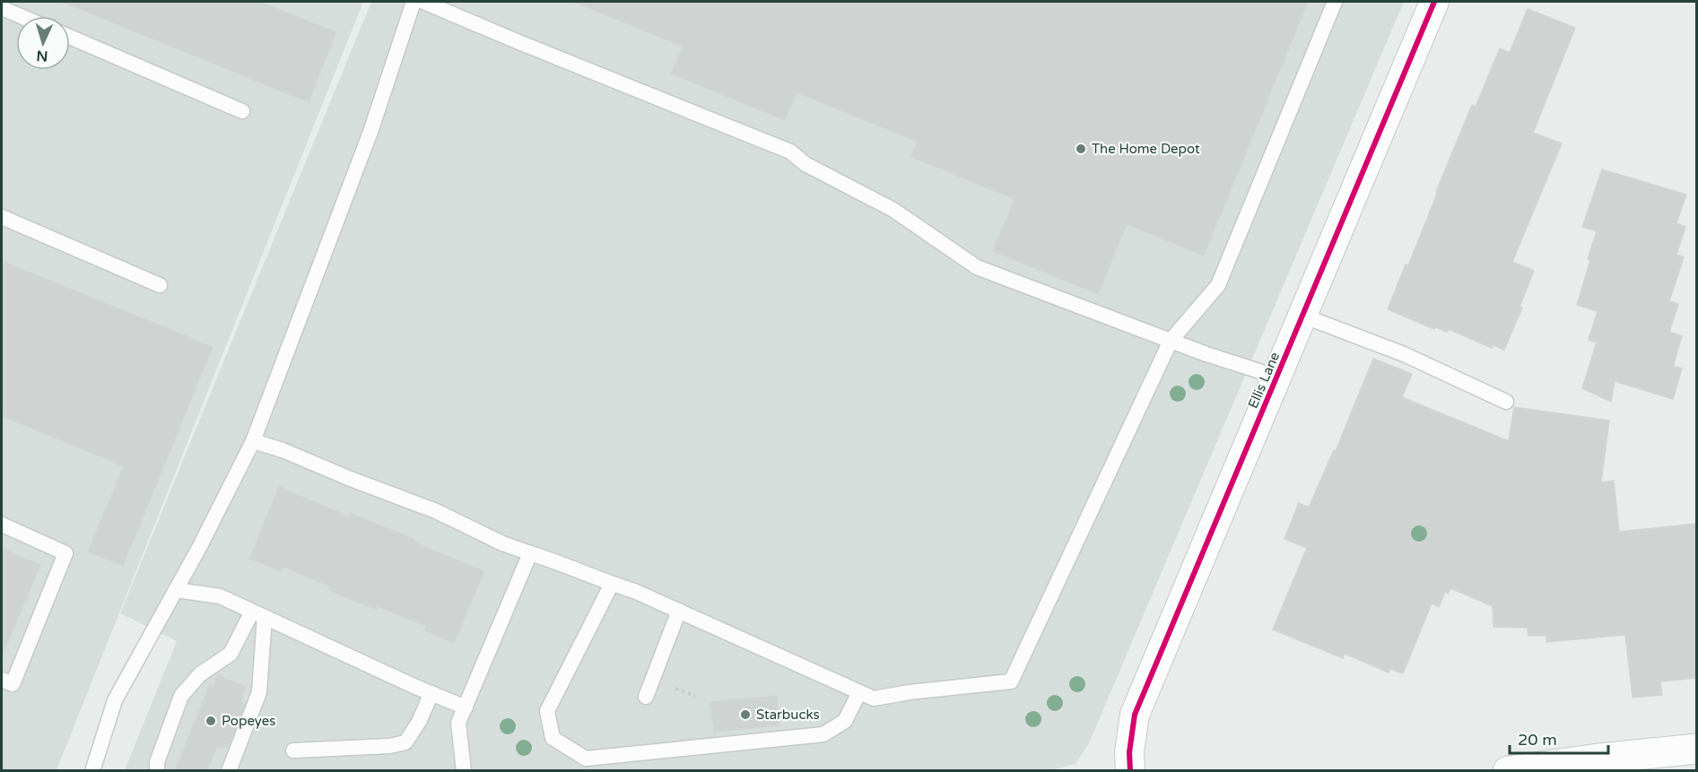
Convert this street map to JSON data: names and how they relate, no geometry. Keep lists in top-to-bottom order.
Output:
{
  "streets": {
    "street": ["Ellis Lane"]
  },
  "places": ["The Home Depot", "Starbucks", "Popeyes"],
  "scale_bar": "20 m",
  "north": "bottom"
}
